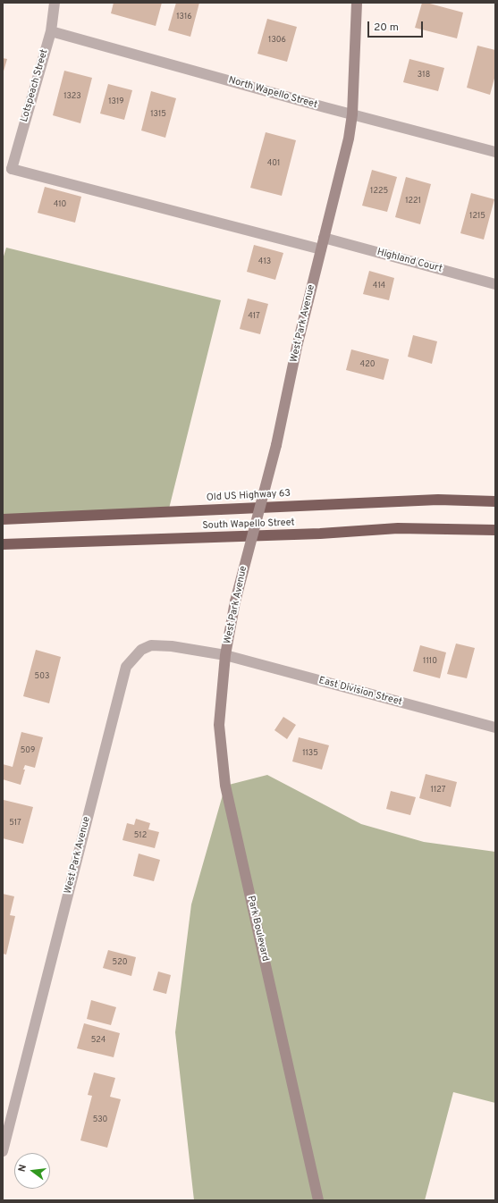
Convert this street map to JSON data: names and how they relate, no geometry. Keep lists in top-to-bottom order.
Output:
{
  "streets": {
    "highway": ["Old US Highway 63", "South Wapello Street"],
    "main road": ["West Park Avenue", "Park Boulevard"],
    "street": [
      "Lotspeach Street",
      "North Wapello Street",
      "Highland Court",
      "East Division Street"
    ]
  },
  "crossings": [
    ["Lotspeach Street", "North Wapello Street"],
    ["Lotspeach Street", "West Park Avenue"],
    ["North Wapello Street", "West Park Avenue"],
    ["Highland Court", "West Park Avenue"],
    ["West Park Avenue", "East Division Street"],
    ["West Park Avenue", "Park Boulevard"],
    ["East Division Street", "Park Boulevard"]
  ],
  "house_numbers": [
    "1316",
    "1306",
    "318",
    "1323",
    "1319",
    "1315",
    "401",
    "1225",
    "1221",
    "410",
    "1215",
    "413",
    "414",
    "417",
    "420",
    "1110",
    "503",
    "509",
    "1135",
    "1127",
    "517",
    "512",
    "520",
    "524",
    "530"
  ],
  "scale_bar": "20 m",
  "north": "left"
}
